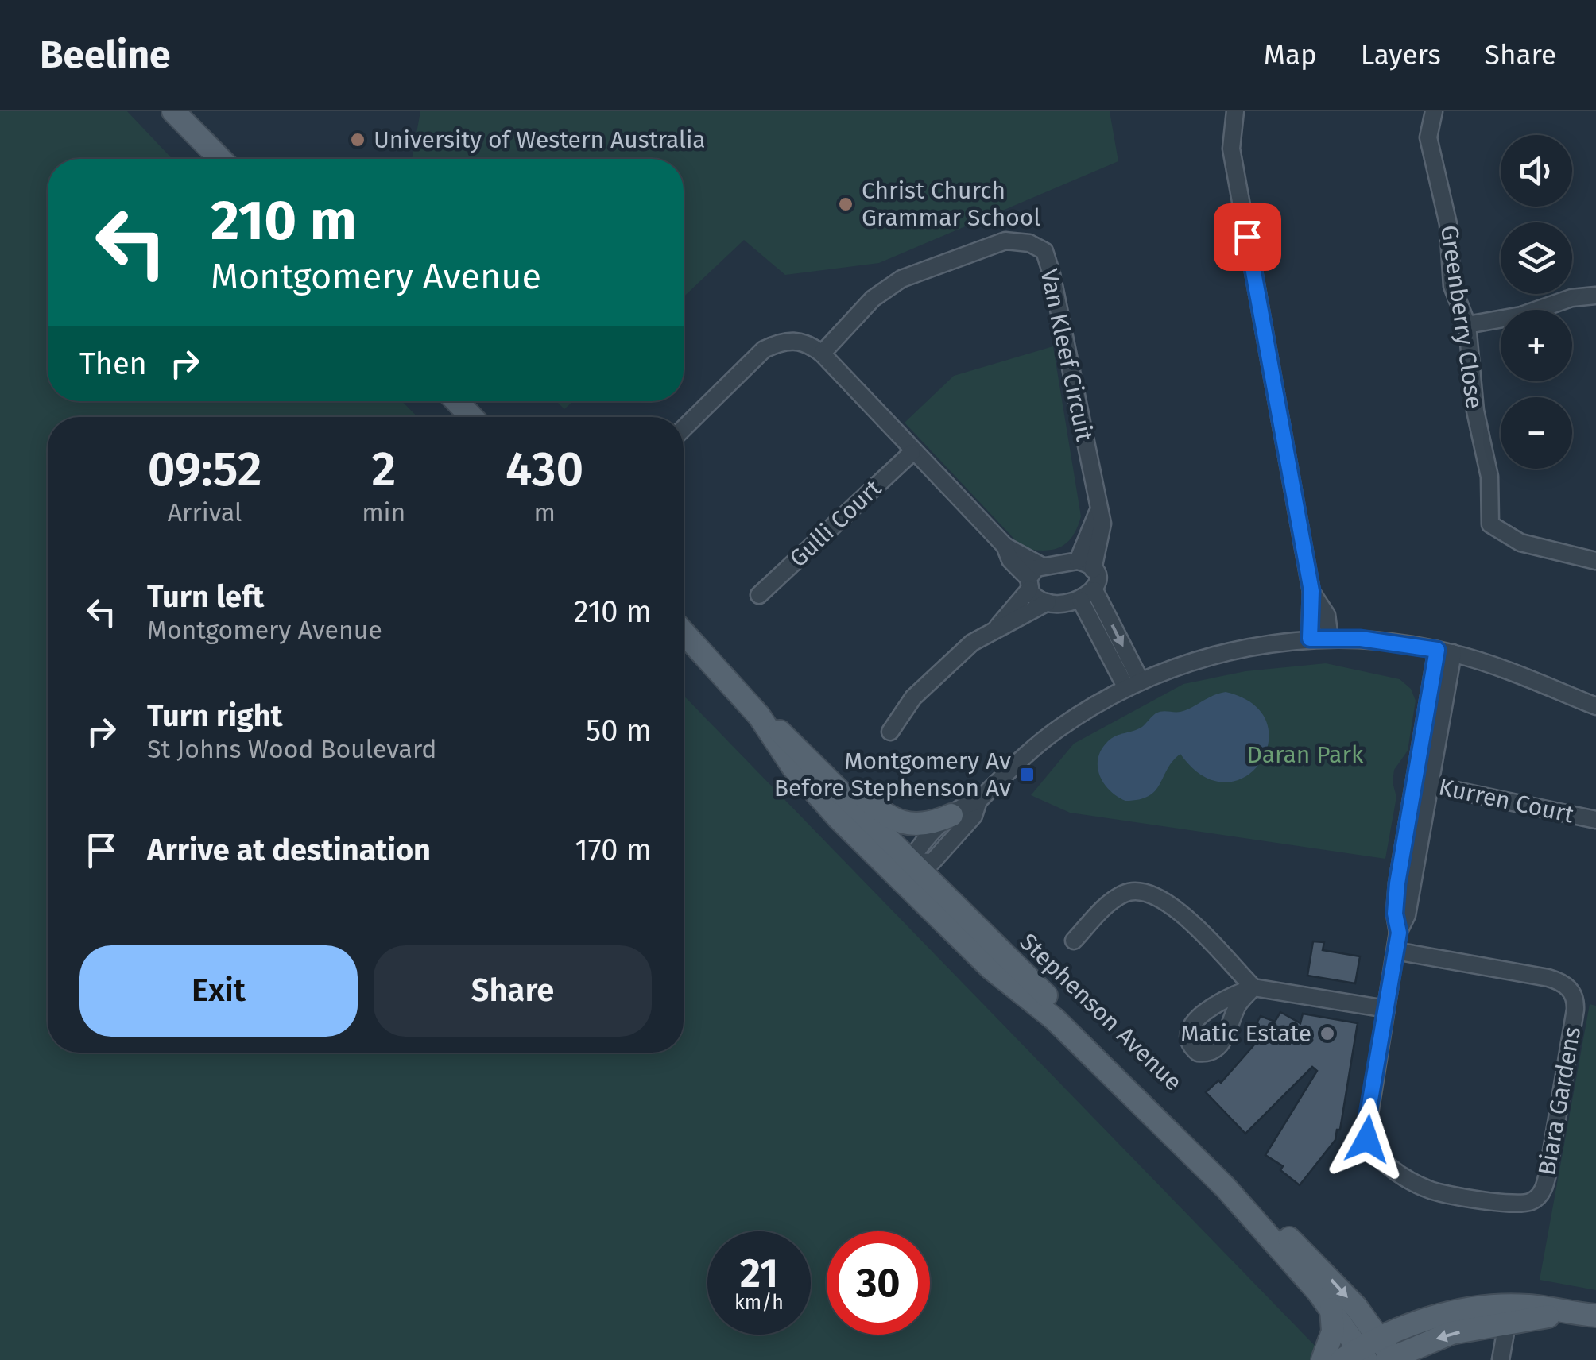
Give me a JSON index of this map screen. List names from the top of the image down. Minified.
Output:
{"streets":{"main road":["Stephenson Avenue"],"street":["Greenberry Close","Van Kleef Circuit","Gulli Court","Kurren Court","Biara Gardens"]},"crossings":[["Kurren Court","Biara Gardens"]],"parks":["Daran Park"],"places":{"other":["University of Western Australia","Christ Church Grammar School","Matic Estate"],"transit":["Montgomery Av Before Stephenson Av"]},"page":{"header":"Beeline","nav":["Map","Layers","Share"],"map_buttons":["+","−"],"turn":["210 m","Montgomery Avenue"],"then":"Then","eta":["09:52","Arrival","2","min","430","m"],"list":[{"name":"Turn left","note":"Montgomery Avenue","value":"210 m"},{"name":"Turn right","note":"St Johns Wood Boulevard","value":"50 m"},{"name":"Arrive at destination","value":"170 m"}],"buttons":["Exit","Share"],"speed":"21 km/h","limit":"30"}}
